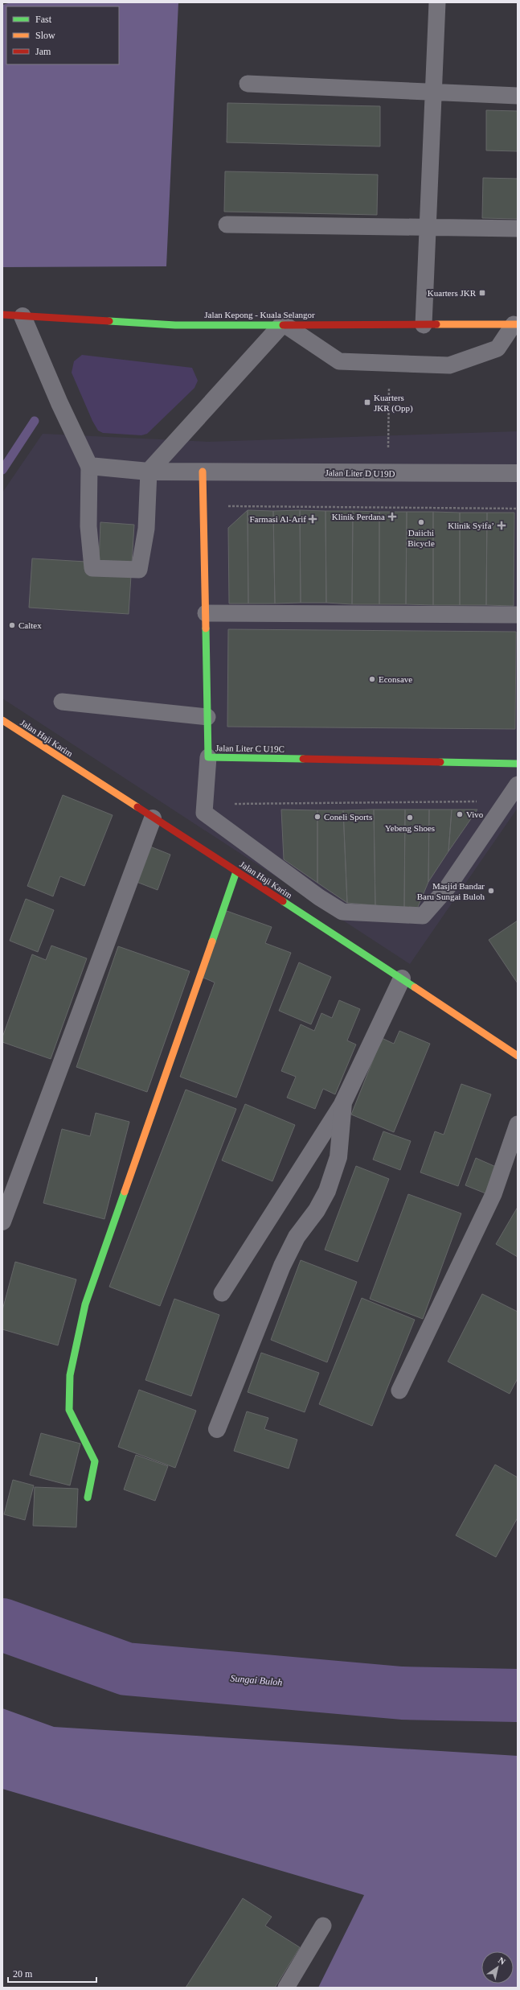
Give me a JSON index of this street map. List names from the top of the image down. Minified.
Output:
{"streets":{"main road":["Jalan Kepong - Kuala Selangor","Jalan Haji Karim","Jalan Liter C U19C"],"street":["Jalan Liter D U19D"]},"crossings":[["Jalan Liter D U19D","Jalan Liter C U19C"]],"water":["Sungai Buloh"],"places":{"transit":["Kuarters JKR","Kuarters JKR (Opp)"],"health":["Klinik Perdana","Farmasi Al-Arif","Klinik Syifa’"],"other":["Daiichi Bicycle","Caltex","Econsave","Vivo","Coneli Sports","Yebeng Shoes","Masjid Bandar Baru Sungai Buloh"]},"legend":["Fast","Slow","Jam"],"scale_bar":"20 m","north":"top right"}
